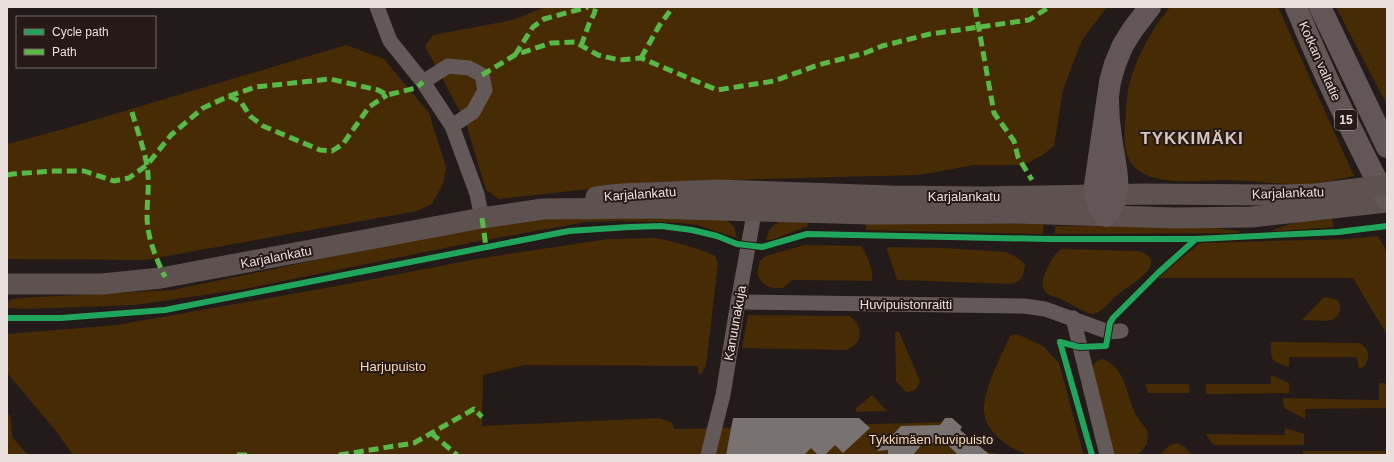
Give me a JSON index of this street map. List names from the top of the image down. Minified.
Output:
{"streets":{"highway":["Kotkan valtatie","15"],"main road":["Karjalankatu"],"street":["Huvipuistonraitti","Kanuunakuja"]},"crossings":[["Kotkan valtatie","Karjalankatu"],["Karjalankatu","Kanuunakuja"],["Huvipuistonraitti","Kanuunakuja"]],"districts":["TYKKIMÄKI"],"parks":["Harjupuisto","Tykkimäen huvipuisto"],"legend":["Cycle path","Path"]}
